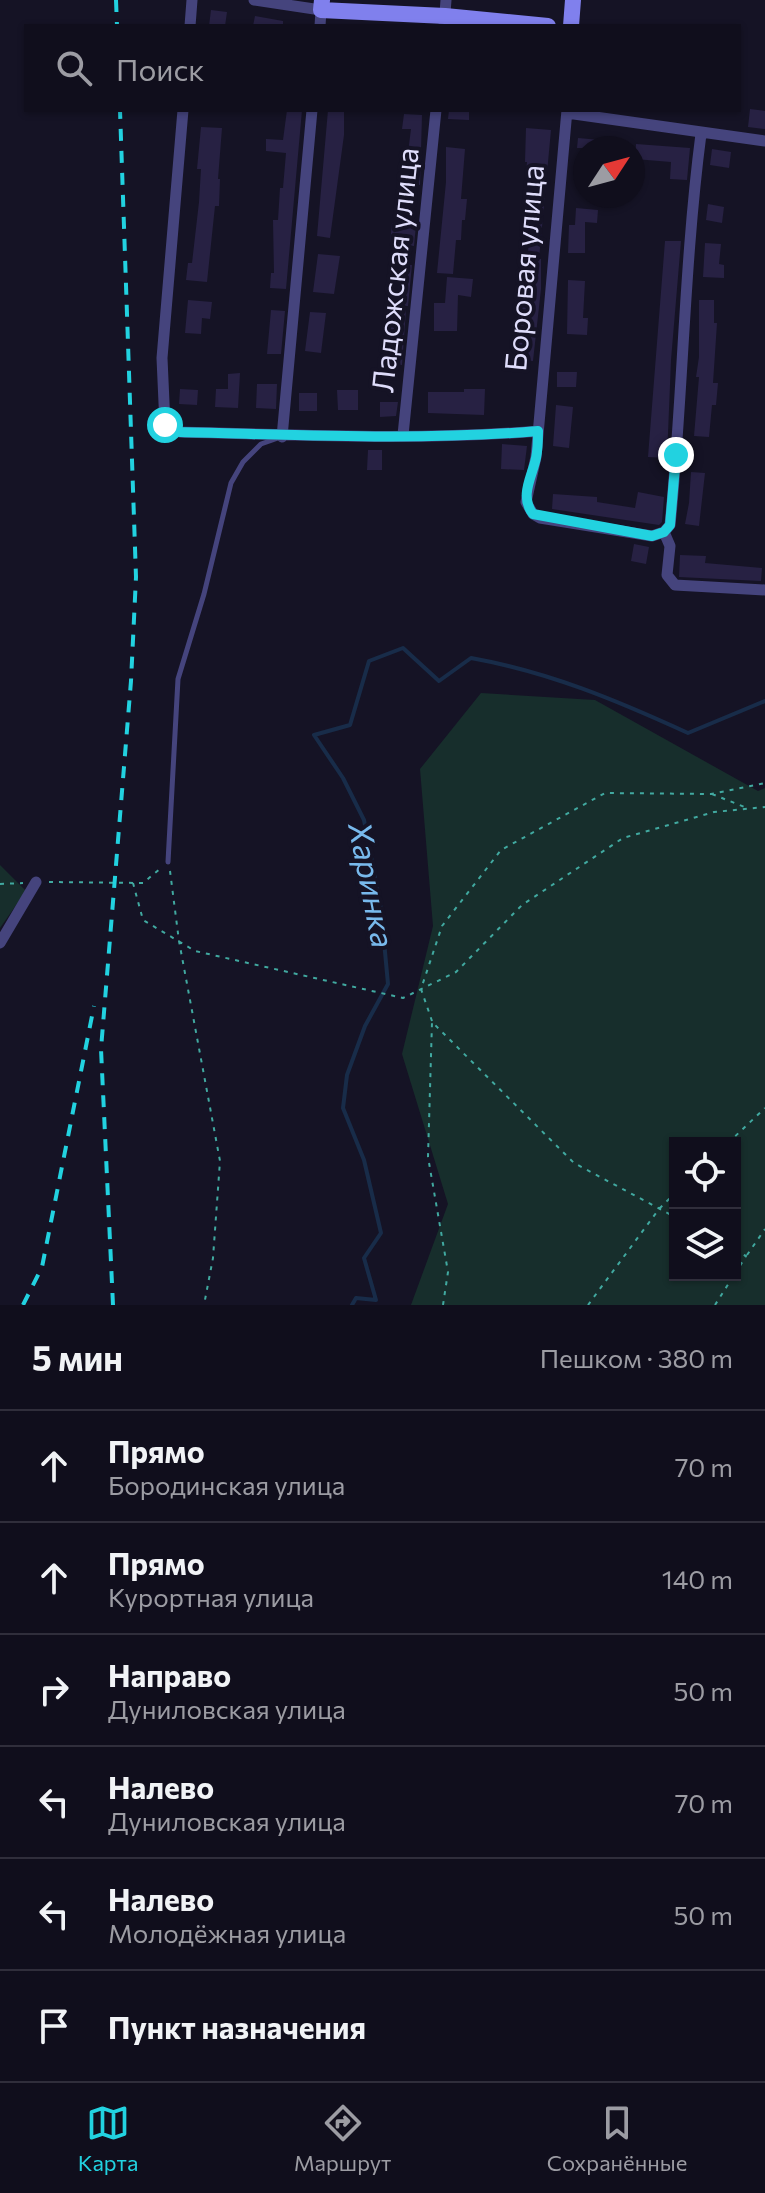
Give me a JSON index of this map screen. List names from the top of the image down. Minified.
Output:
{"streets":{"street":["Боровая улица","Ладожская улица"]},"water":["Харинка"],"north":"top right","page":{"search":"Поиск","heading":["5 мин","Пешком · 380 m"],"list":[["Прямо","Бородинская улица","70 m"],["Прямо","Курортная улица","140 m"],["Направо","Дуниловская улица","50 m"],["Налево","Дуниловская улица","70 m"],["Налево","Молодёжная улица","50 m"],"Пункт назначения"],"nav":["Карта","Маршрут","Сохранённые"]}}
